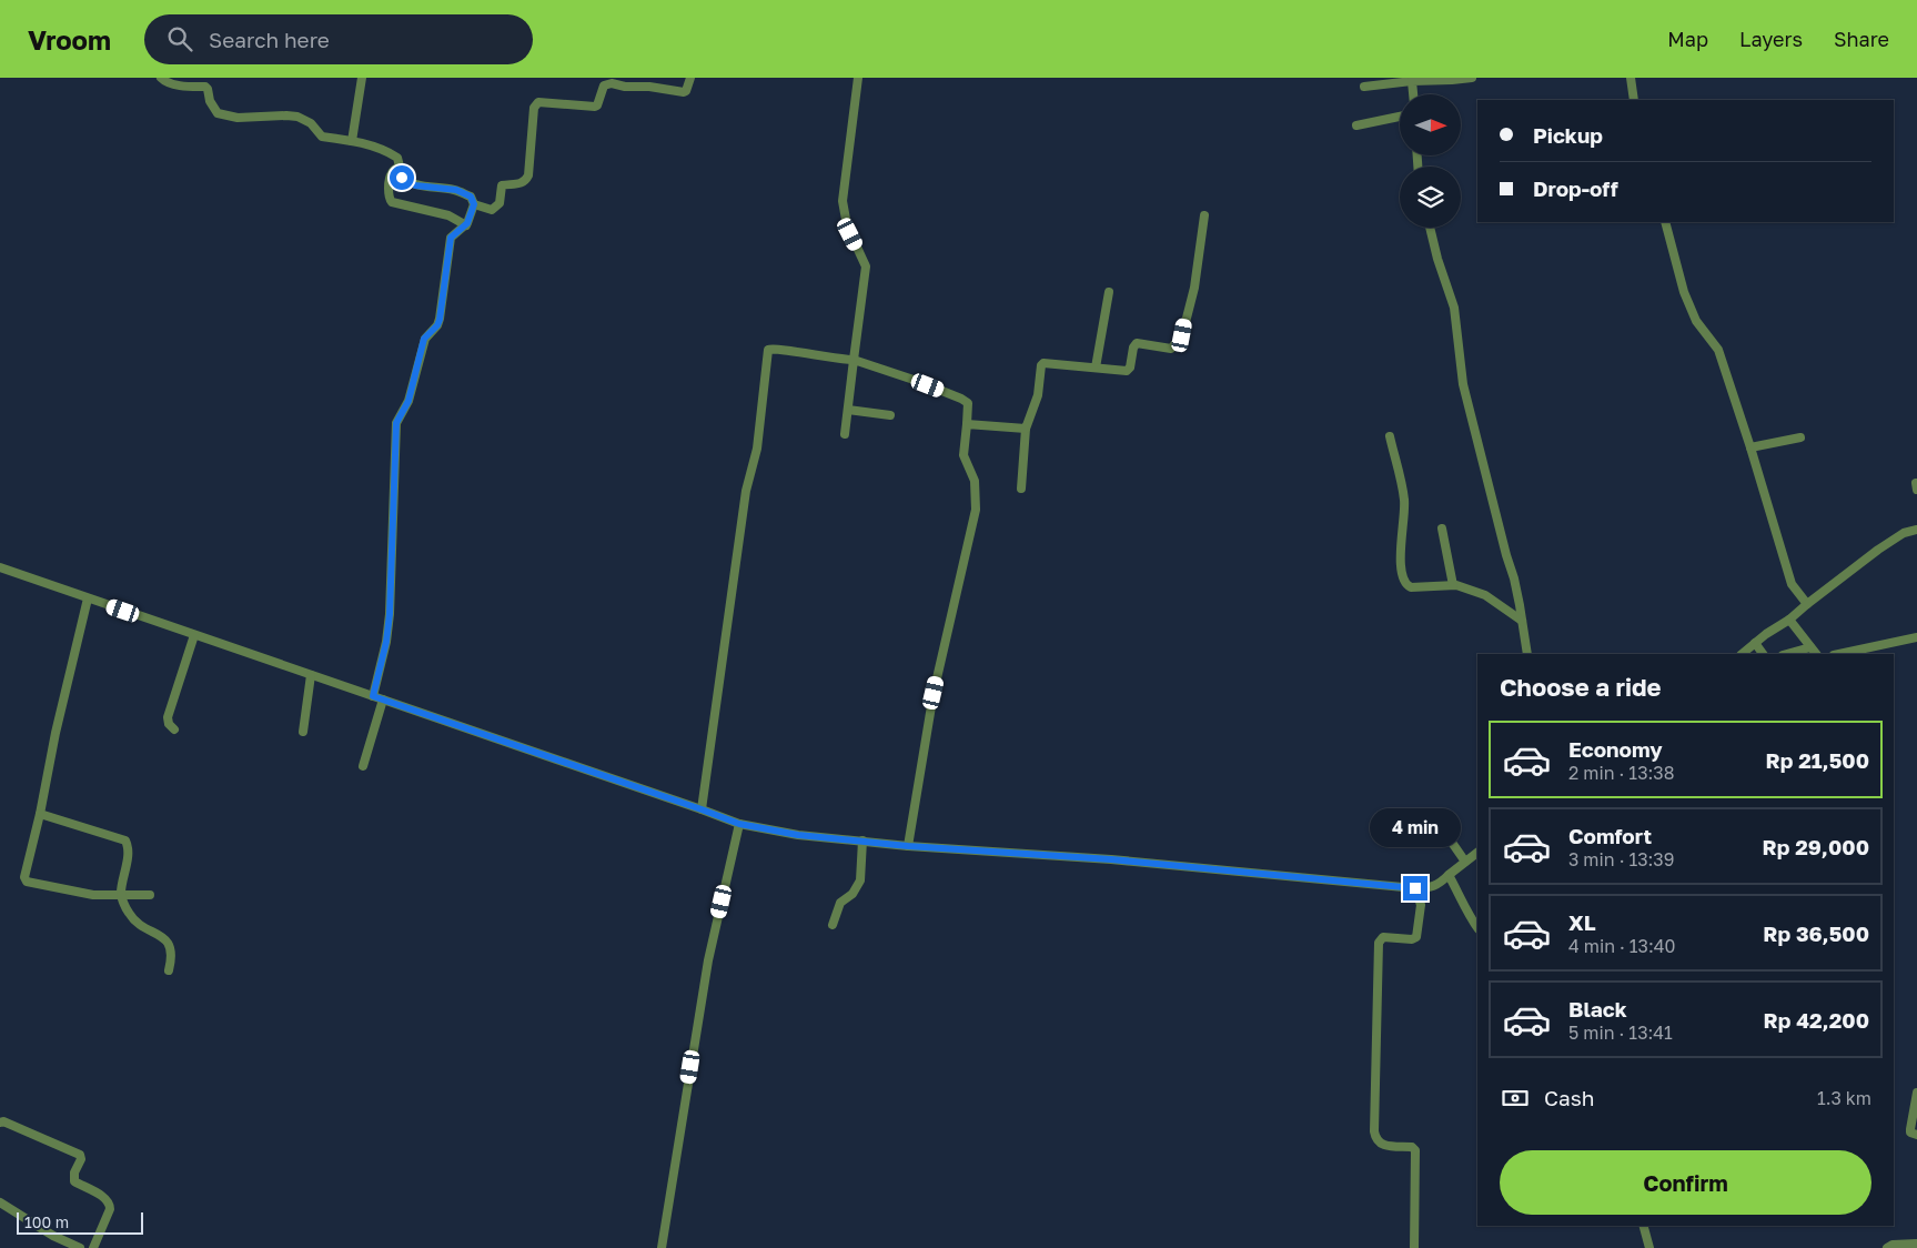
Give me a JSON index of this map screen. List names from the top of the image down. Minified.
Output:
{"scale_bar":"100 m","north":"right","page":{"header":"Vroom","search":"Search here","nav":["Map","Layers","Share"],"banner":["Pickup","Drop-off"],"heading":"Choose a ride","list":[{"name":"Economy","note":"2 min · 13:38","value":"Rp 21,500"},{"name":"Comfort","note":"3 min · 13:39","value":"Rp 29,000"},{"name":"XL","note":"4 min · 13:40","value":"Rp 36,500"},{"name":"Black","note":"5 min · 13:41","value":"Rp 42,200"}],"bubble":"4 min","pay":["Cash","1.3 km"],"buttons":"Confirm","scale":"100 m"}}
